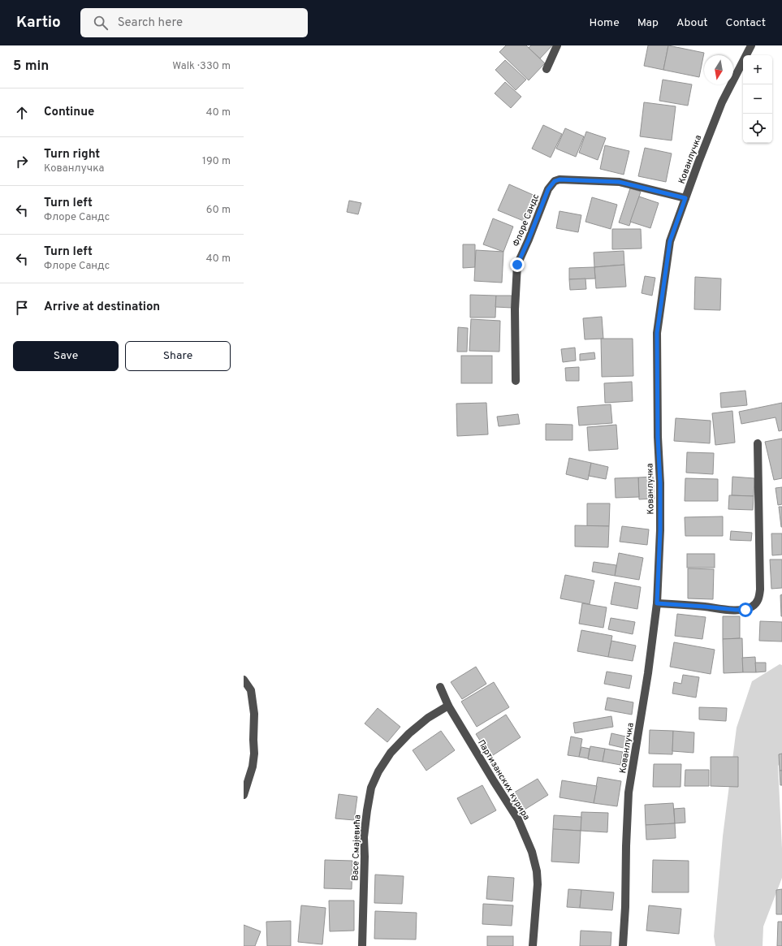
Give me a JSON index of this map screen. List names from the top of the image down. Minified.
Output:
{"streets":{"street":["Кованлучка","Флоре Сандс","Партизанских курира","Васе Смајевића"]},"crossings":[["Кованлучка","Флоре Сандс"],["Партизанских курира","Васе Смајевића"]],"north":"bottom","page":{"header":"Kartio","search":"Search here","nav":["Home","Map","About","Contact"],"heading":["5 min","Walk · 330 m"],"map_buttons":["+","−"],"list":[["Continue","40 m"],["Turn right","Кованлучка","190 m"],["Turn left","Флоре Сандс","60 m"],["Turn left","Флоре Сандс","40 m"],"Arrive at destination"],"buttons":["Save","Share"]}}
